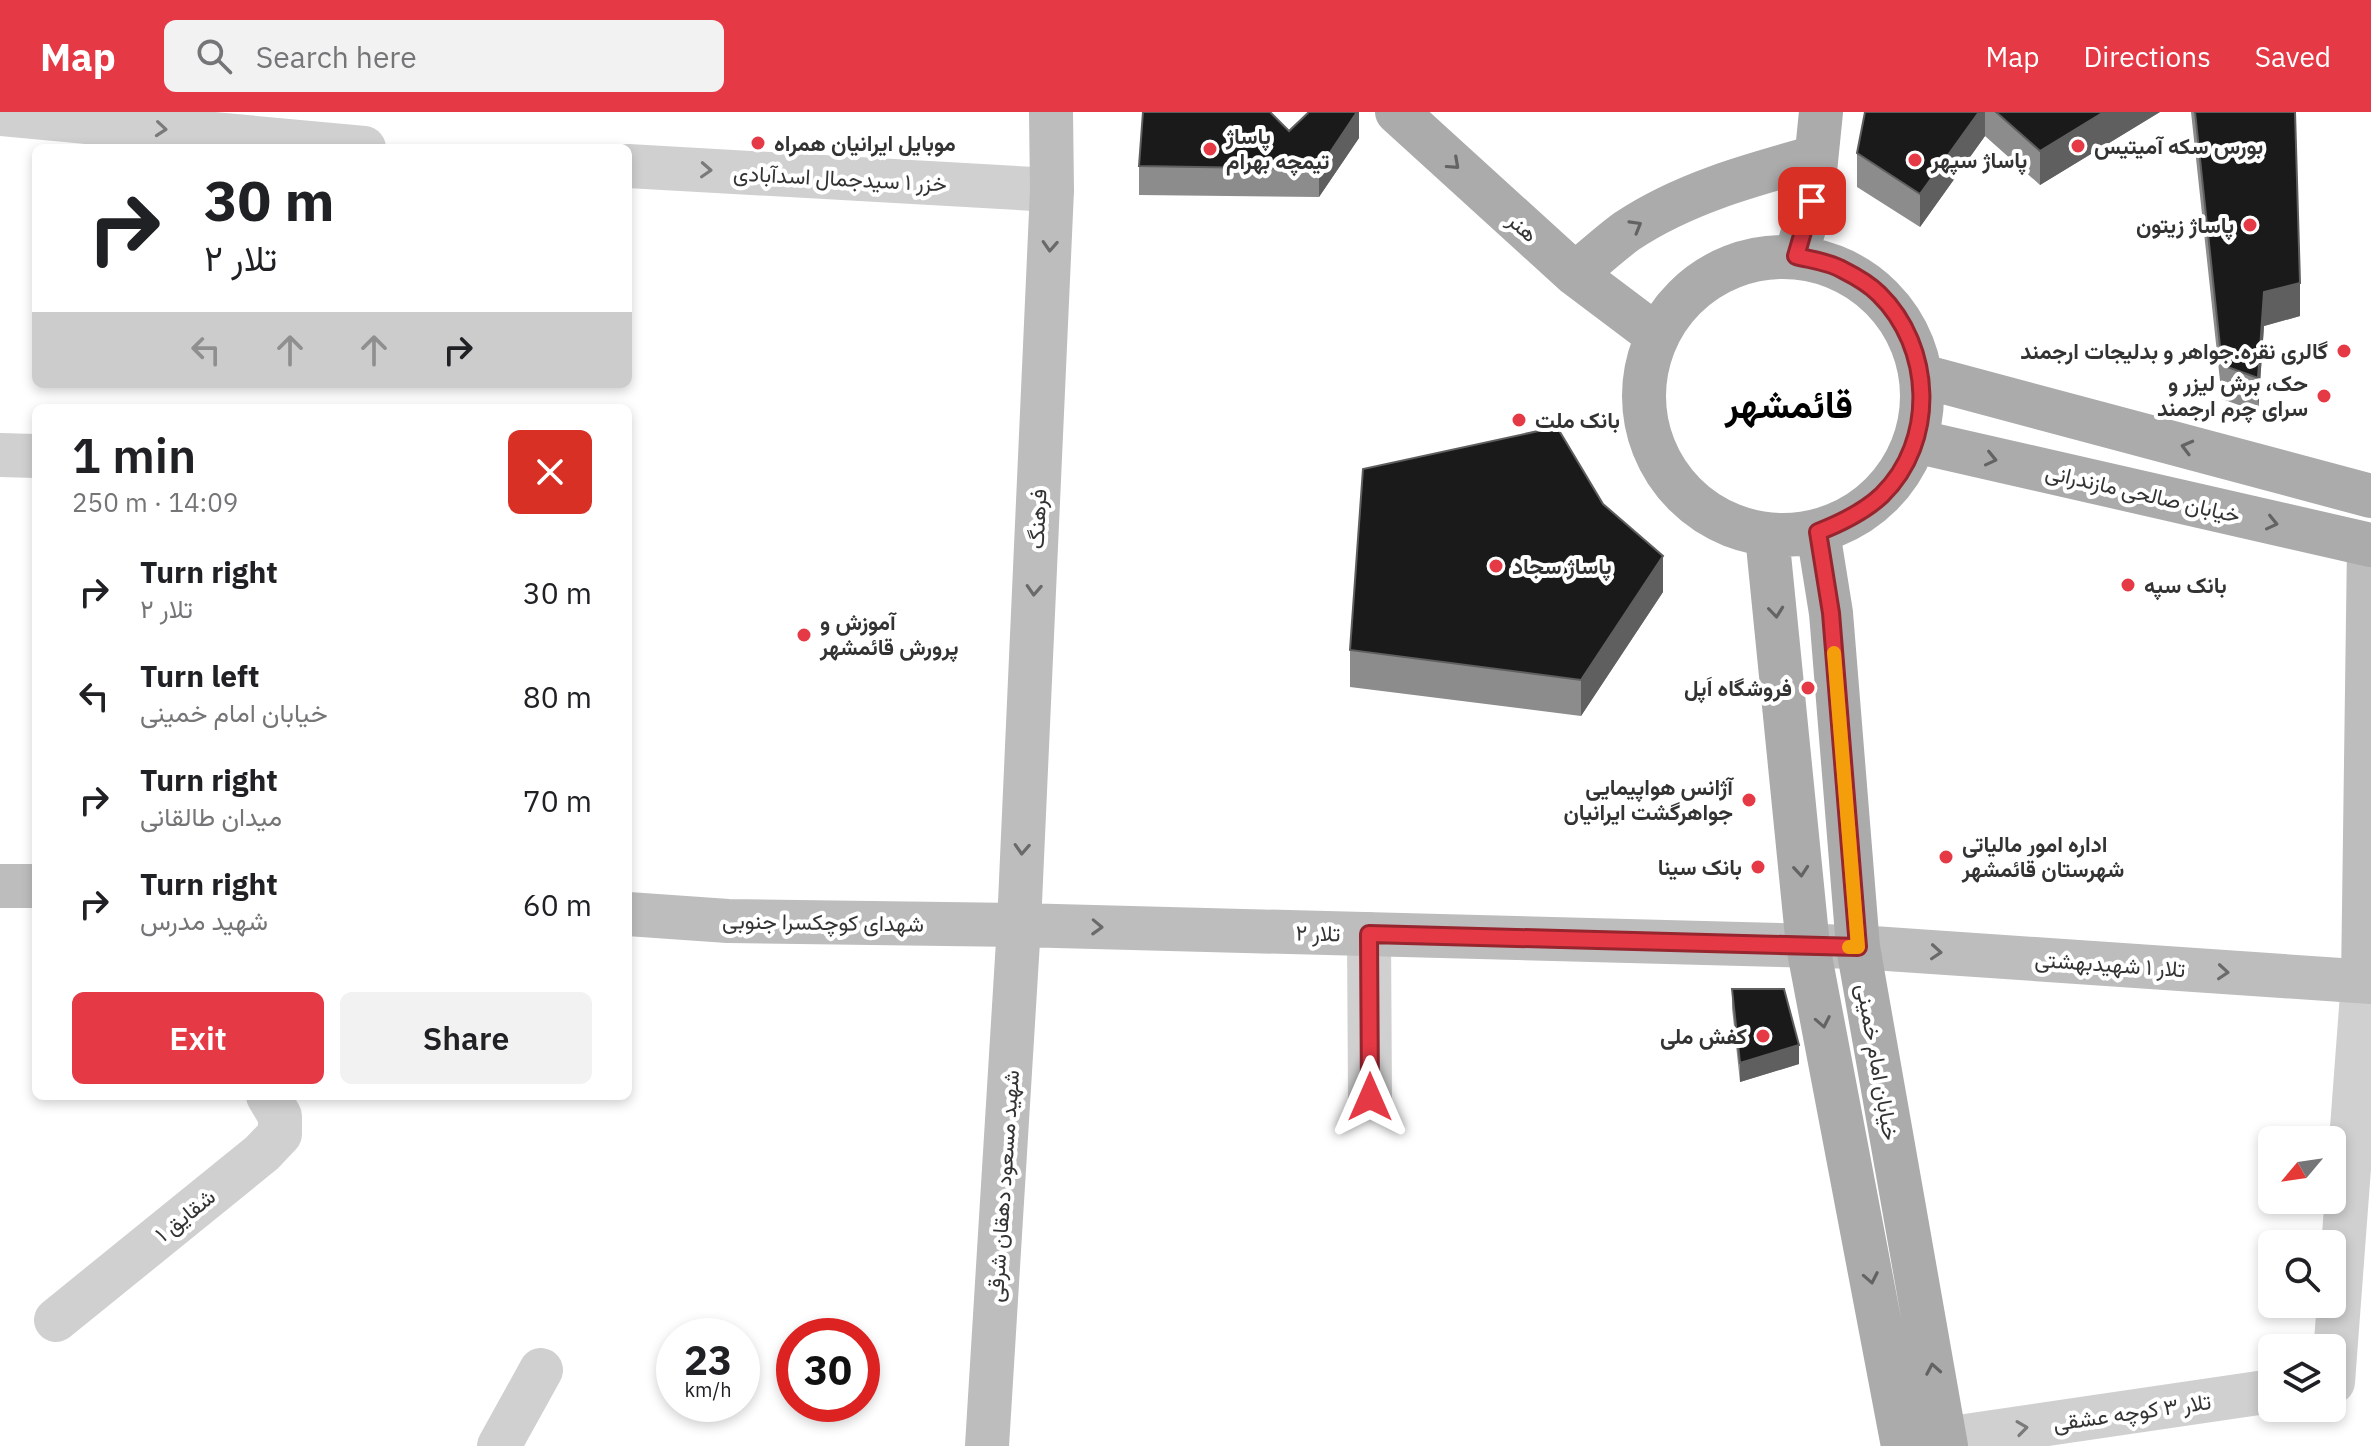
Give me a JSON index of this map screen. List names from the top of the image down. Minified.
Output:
{"streets":{"main road":["هنر","خیابان صالحی مازندرانی","فرهنگ","شهدای کوچکسرا جنوبی","تلار ۲","تلار ۱ شهیدبهشتی","خیابان امام خمینی","شهید مسعود دهقان شرقی"],"street":["خزر ۱ سیدجمال اسدآبادی","شقایق ۱","تلار ۳ کوچه عشقی"]},"crossings":[["خزر ۱ سیدجمال اسدآبادی","فرهنگ"],["هنر","خیابان صالحی مازندرانی"],["هنر","خیابان امام خمینی"],["خیابان صالحی مازندرانی","خیابان امام خمینی"],["فرهنگ","شهدای کوچکسرا جنوبی"],["فرهنگ","تلار ۲"],["فرهنگ","شهید مسعود دهقان شرقی"],["شهدای کوچکسرا جنوبی","تلار ۲"],["شهدای کوچکسرا جنوبی","شهید مسعود دهقان شرقی"],["تلار ۲","تلار ۱ شهیدبهشتی"],["تلار ۲","خیابان امام خمینی"],["تلار ۲","شهید مسعود دهقان شرقی"],["تلار ۱ شهیدبهشتی","خیابان امام خمینی"],["خیابان امام خمینی","تلار ۳ کوچه عشقی"]],"one_way":["خزر ۱ سیدجمال اسدآبادی","هنر","فرهنگ","تلار ۲","تلار ۱ شهیدبهشتی","تلار ۳ کوچه عشقی"],"districts":["قائمشهر"],"places":["موبایل ایرانیان همراه","بورس سکه آمیتیس","پاساژ تیمچه بهرام","پاساژ سپهر","پاساژ زیتون","گالری نقره.جواهر و بدلیجات ارجمند","حک، برش لیزر و سرای چرم ارجمند","بانک ملت","پاساژ سجاد","بانک سپه","آموزش و پرورش قائمشهر","فروشگاه اَپل","آژانس هواپیمایی جواهرگشت ایرانیان","اداره امور مالیاتی شهرستان قائمشهر","بانک سینا","کفش ملی"],"north":"bottom left","page":{"header":"Map","search":"Search here","nav":["Map","Directions","Saved"],"turn":["30 m","تلار ۲"],"heading":["1 min","250 m · 14:09"],"list":[{"name":"Turn right","note":"تلار ۲","value":"30 m"},{"name":"Turn left","note":"خیابان امام خمینی","value":"80 m"},{"name":"Turn right","note":"میدان طالقانی","value":"70 m"},{"name":"Turn right","note":"شهید مدرس","value":"60 m"}],"buttons":["Exit","Share"],"speed":"23 km/h","limit":"30"}}
